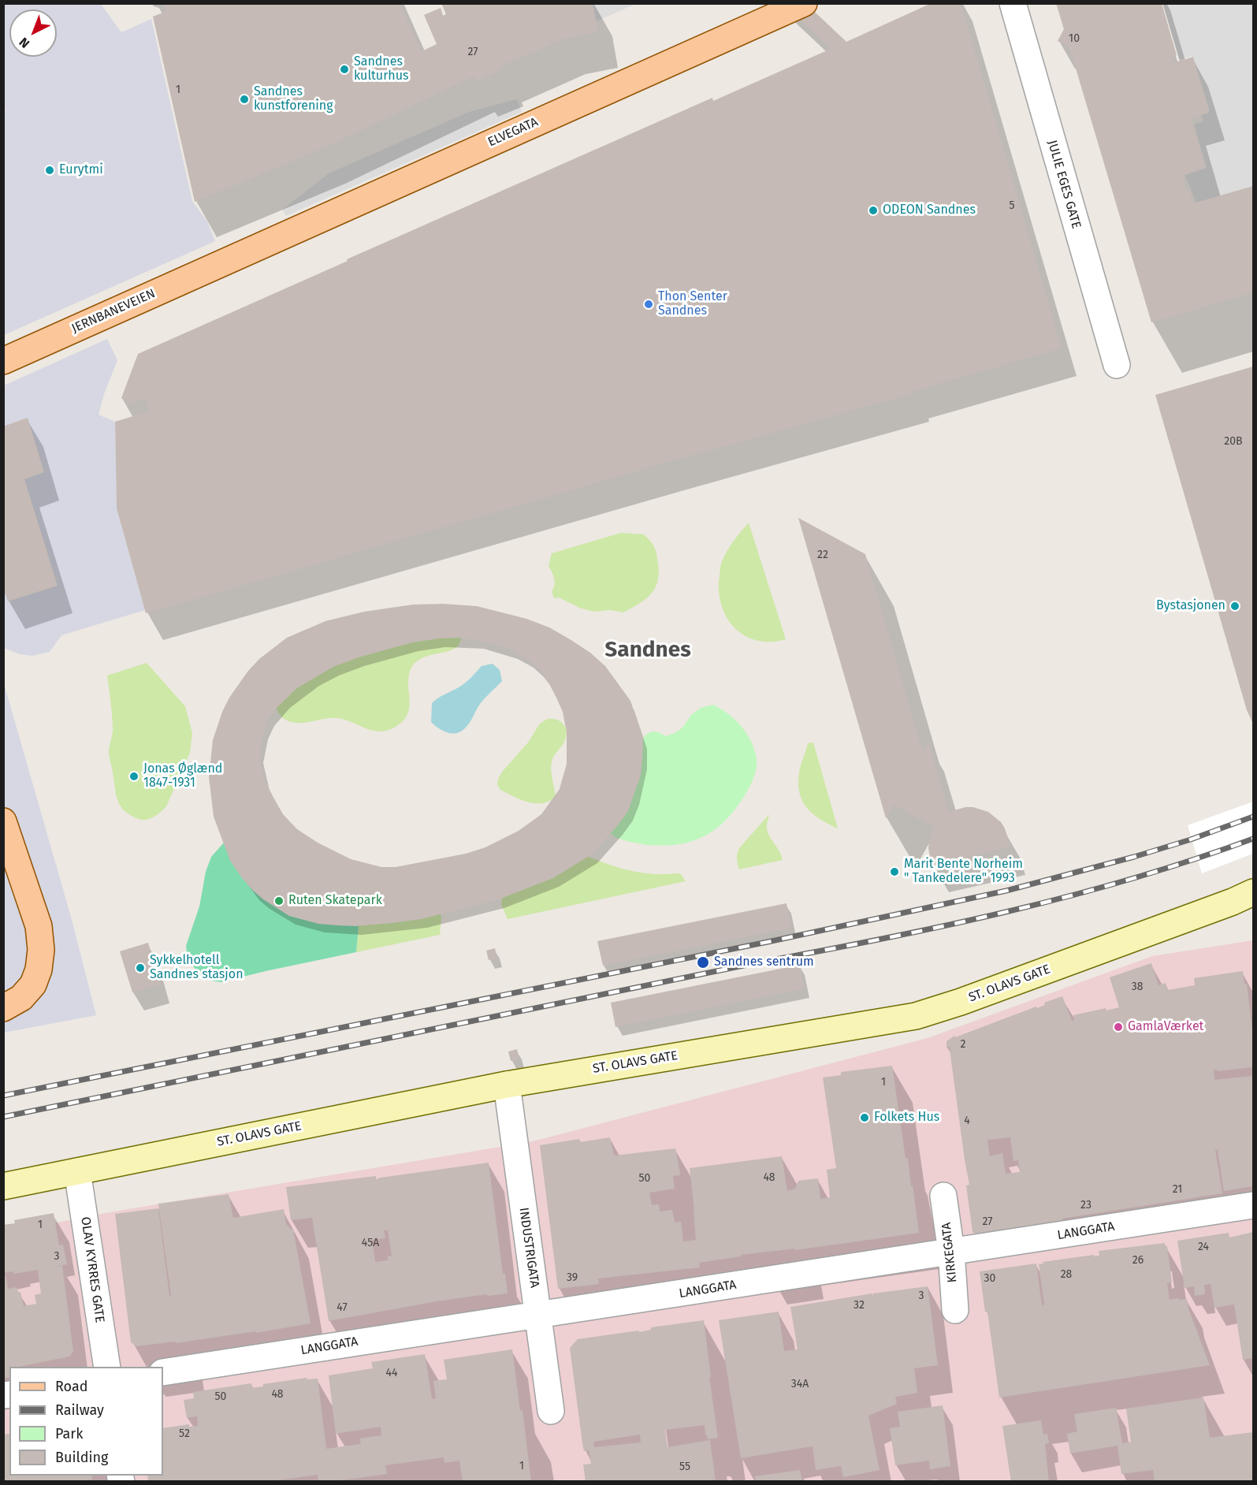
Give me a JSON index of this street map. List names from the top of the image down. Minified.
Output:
{"streets":{"main road":["ELVEGATA","JERNBANEVEIEN"],"street":["JULIE EGES GATE","ST. OLAVS GATE","LANGGATA","INDUSTRIGATA","KIRKEGATA","OLAV KYRRES GATE"]},"crossings":[["ELVEGATA","JERNBANEVEIEN"],["ST. OLAVS GATE","INDUSTRIGATA"],["ST. OLAVS GATE","OLAV KYRRES GATE"],["LANGGATA","INDUSTRIGATA"],["LANGGATA","KIRKEGATA"]],"districts":["Sandnes"],"places":["Sandnes kulturhus","Sandnes kunstforening","Eurytmi","ODEON Sandnes","Thon Senter Sandnes","Bystasjonen","Jonas Øglænd 1847-1931","Marit Bente Norheim \" Tankedelere\" 1993","Ruten Skatepark","Sandnes sentrum","Sykkelhotell Sandnes stasjon","GamlaVærket","Folkets Hus"],"house_numbers":["10","27","1","5","20B","22","38","2","1","4","48","50","21","23","27","1","45A","24","3","26","28","39","30","3","32","47","44","34A","48","50","52","1","55"],"legend":["Road","Railway","Park","Building"],"north":"bottom left"}
